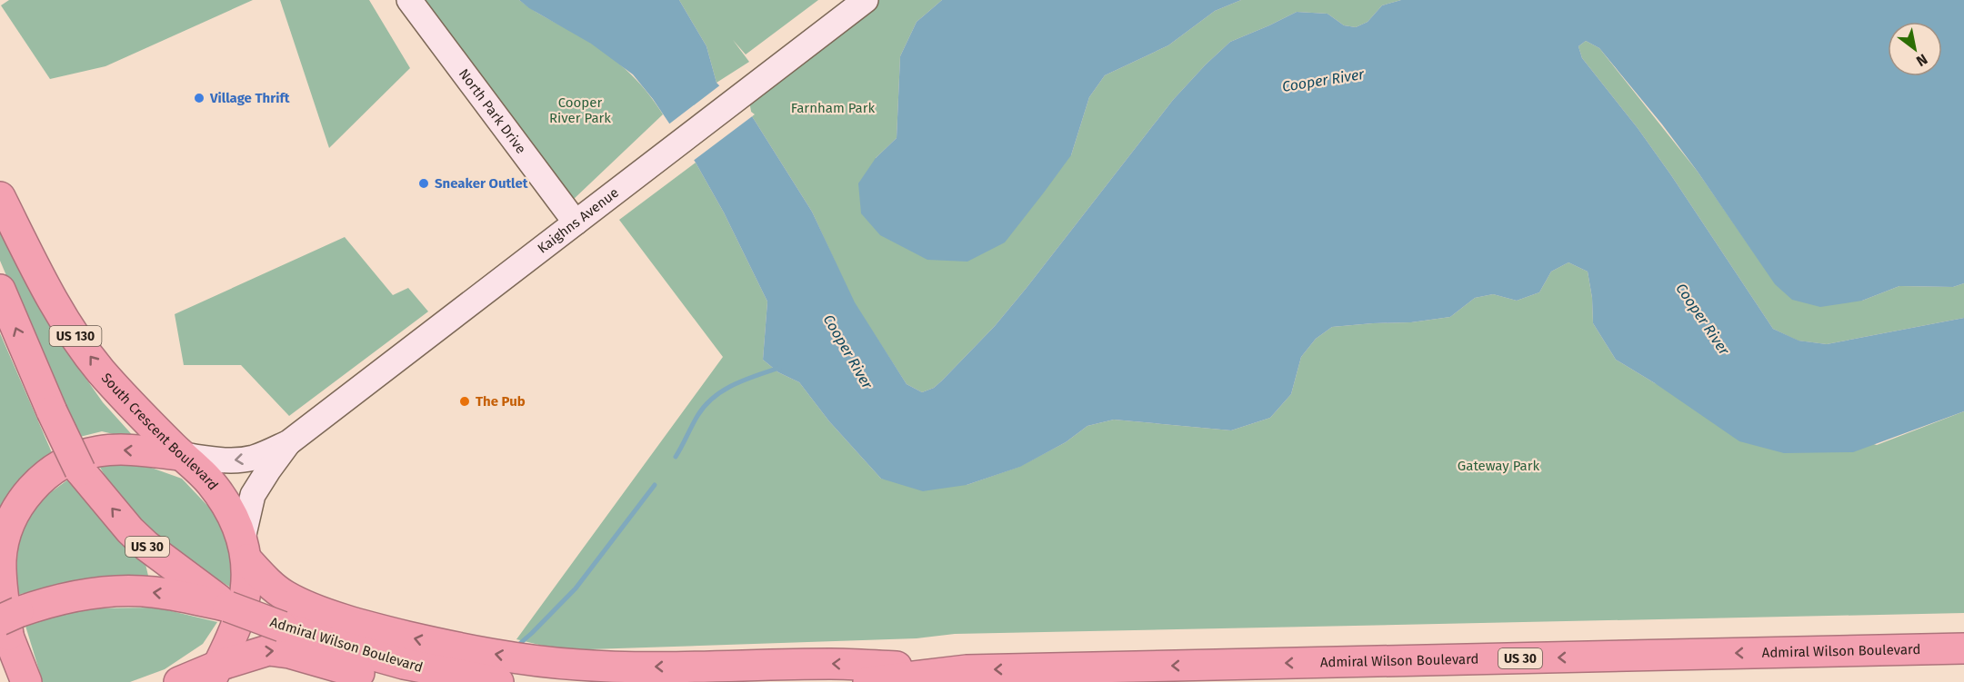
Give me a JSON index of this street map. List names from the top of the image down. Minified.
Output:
{"streets":{"highway":["US 130","South Crescent Boulevard","US 30","Admiral Wilson Boulevard"],"main road":["North Park Drive","Kaighns Avenue"]},"crossings":[["North Park Drive","Kaighns Avenue"],["Kaighns Avenue","South Crescent Boulevard"],["US 30","Admiral Wilson Boulevard"]],"one_way":["Admiral Wilson Boulevard"],"water":["Cooper River"],"parks":["Cooper River Park","Farnham Park","Gateway Park"],"places":["Village Thrift","Sneaker Outlet","The Pub"],"north":"bottom right"}
